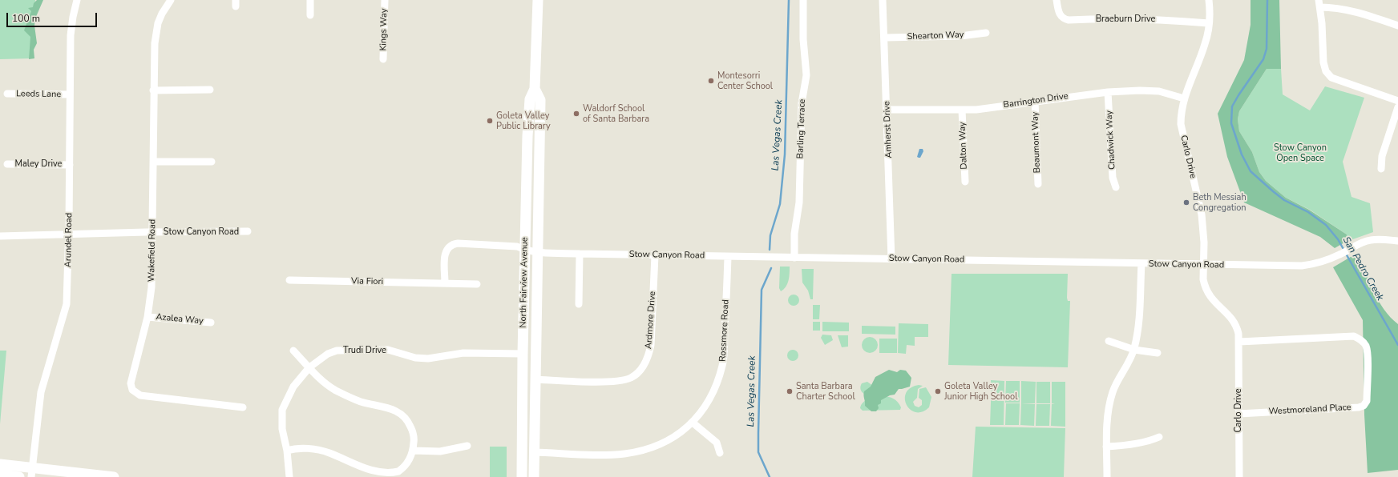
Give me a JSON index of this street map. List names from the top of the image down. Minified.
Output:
{"streets":{"main road":["North Fairview Avenue"],"street":["Braeburn Drive","Kings Way","Shearton Way","Leeds Lane","Barrington Drive","Barling Terrace","Amherst Drive","Chadwick Way","Beaumont Way","Dalton Way","Carlo Drive","Maley Drive","Stow Canyon Road","Arundel Road","Wakefield Road","Via Fiori","Azalea Way","Ardmore Drive","Rossmore Road","Trudi Drive","Westmoreland Place"]},"crossings":[["Braeburn Drive","Carlo Drive"],["Shearton Way","Amherst Drive"],["Leeds Lane","Arundel Road"],["Barrington Drive","Amherst Drive"],["Barrington Drive","Chadwick Way"],["Barrington Drive","Beaumont Way"],["Barrington Drive","Dalton Way"],["Barrington Drive","Carlo Drive"],["Barling Terrace","Stow Canyon Road"],["Amherst Drive","Stow Canyon Road"],["Carlo Drive","Stow Canyon Road"],["Carlo Drive","Westmoreland Place"],["Maley Drive","Arundel Road"],["Stow Canyon Road","Arundel Road"],["Stow Canyon Road","Wakefield Road"],["Stow Canyon Road","Via Fiori"],["Stow Canyon Road","North Fairview Avenue"],["Stow Canyon Road","Ardmore Drive"],["Stow Canyon Road","Rossmore Road"],["Wakefield Road","Azalea Way"],["North Fairview Avenue","Ardmore Drive"],["North Fairview Avenue","Rossmore Road"],["North Fairview Avenue","Trudi Drive"]],"water":["Las Vegas Creek","San Pedro Creek"],"parks":["Stow Canyon Open Space"],"places":["Montesorri Center School","Waldorf School of Santa Barbara","Goleta Valley Public Library","Beth Messiah Congregation","Santa Barbara Charter School","Goleta Valley Junior High School"],"scale_bar":"100 m"}
